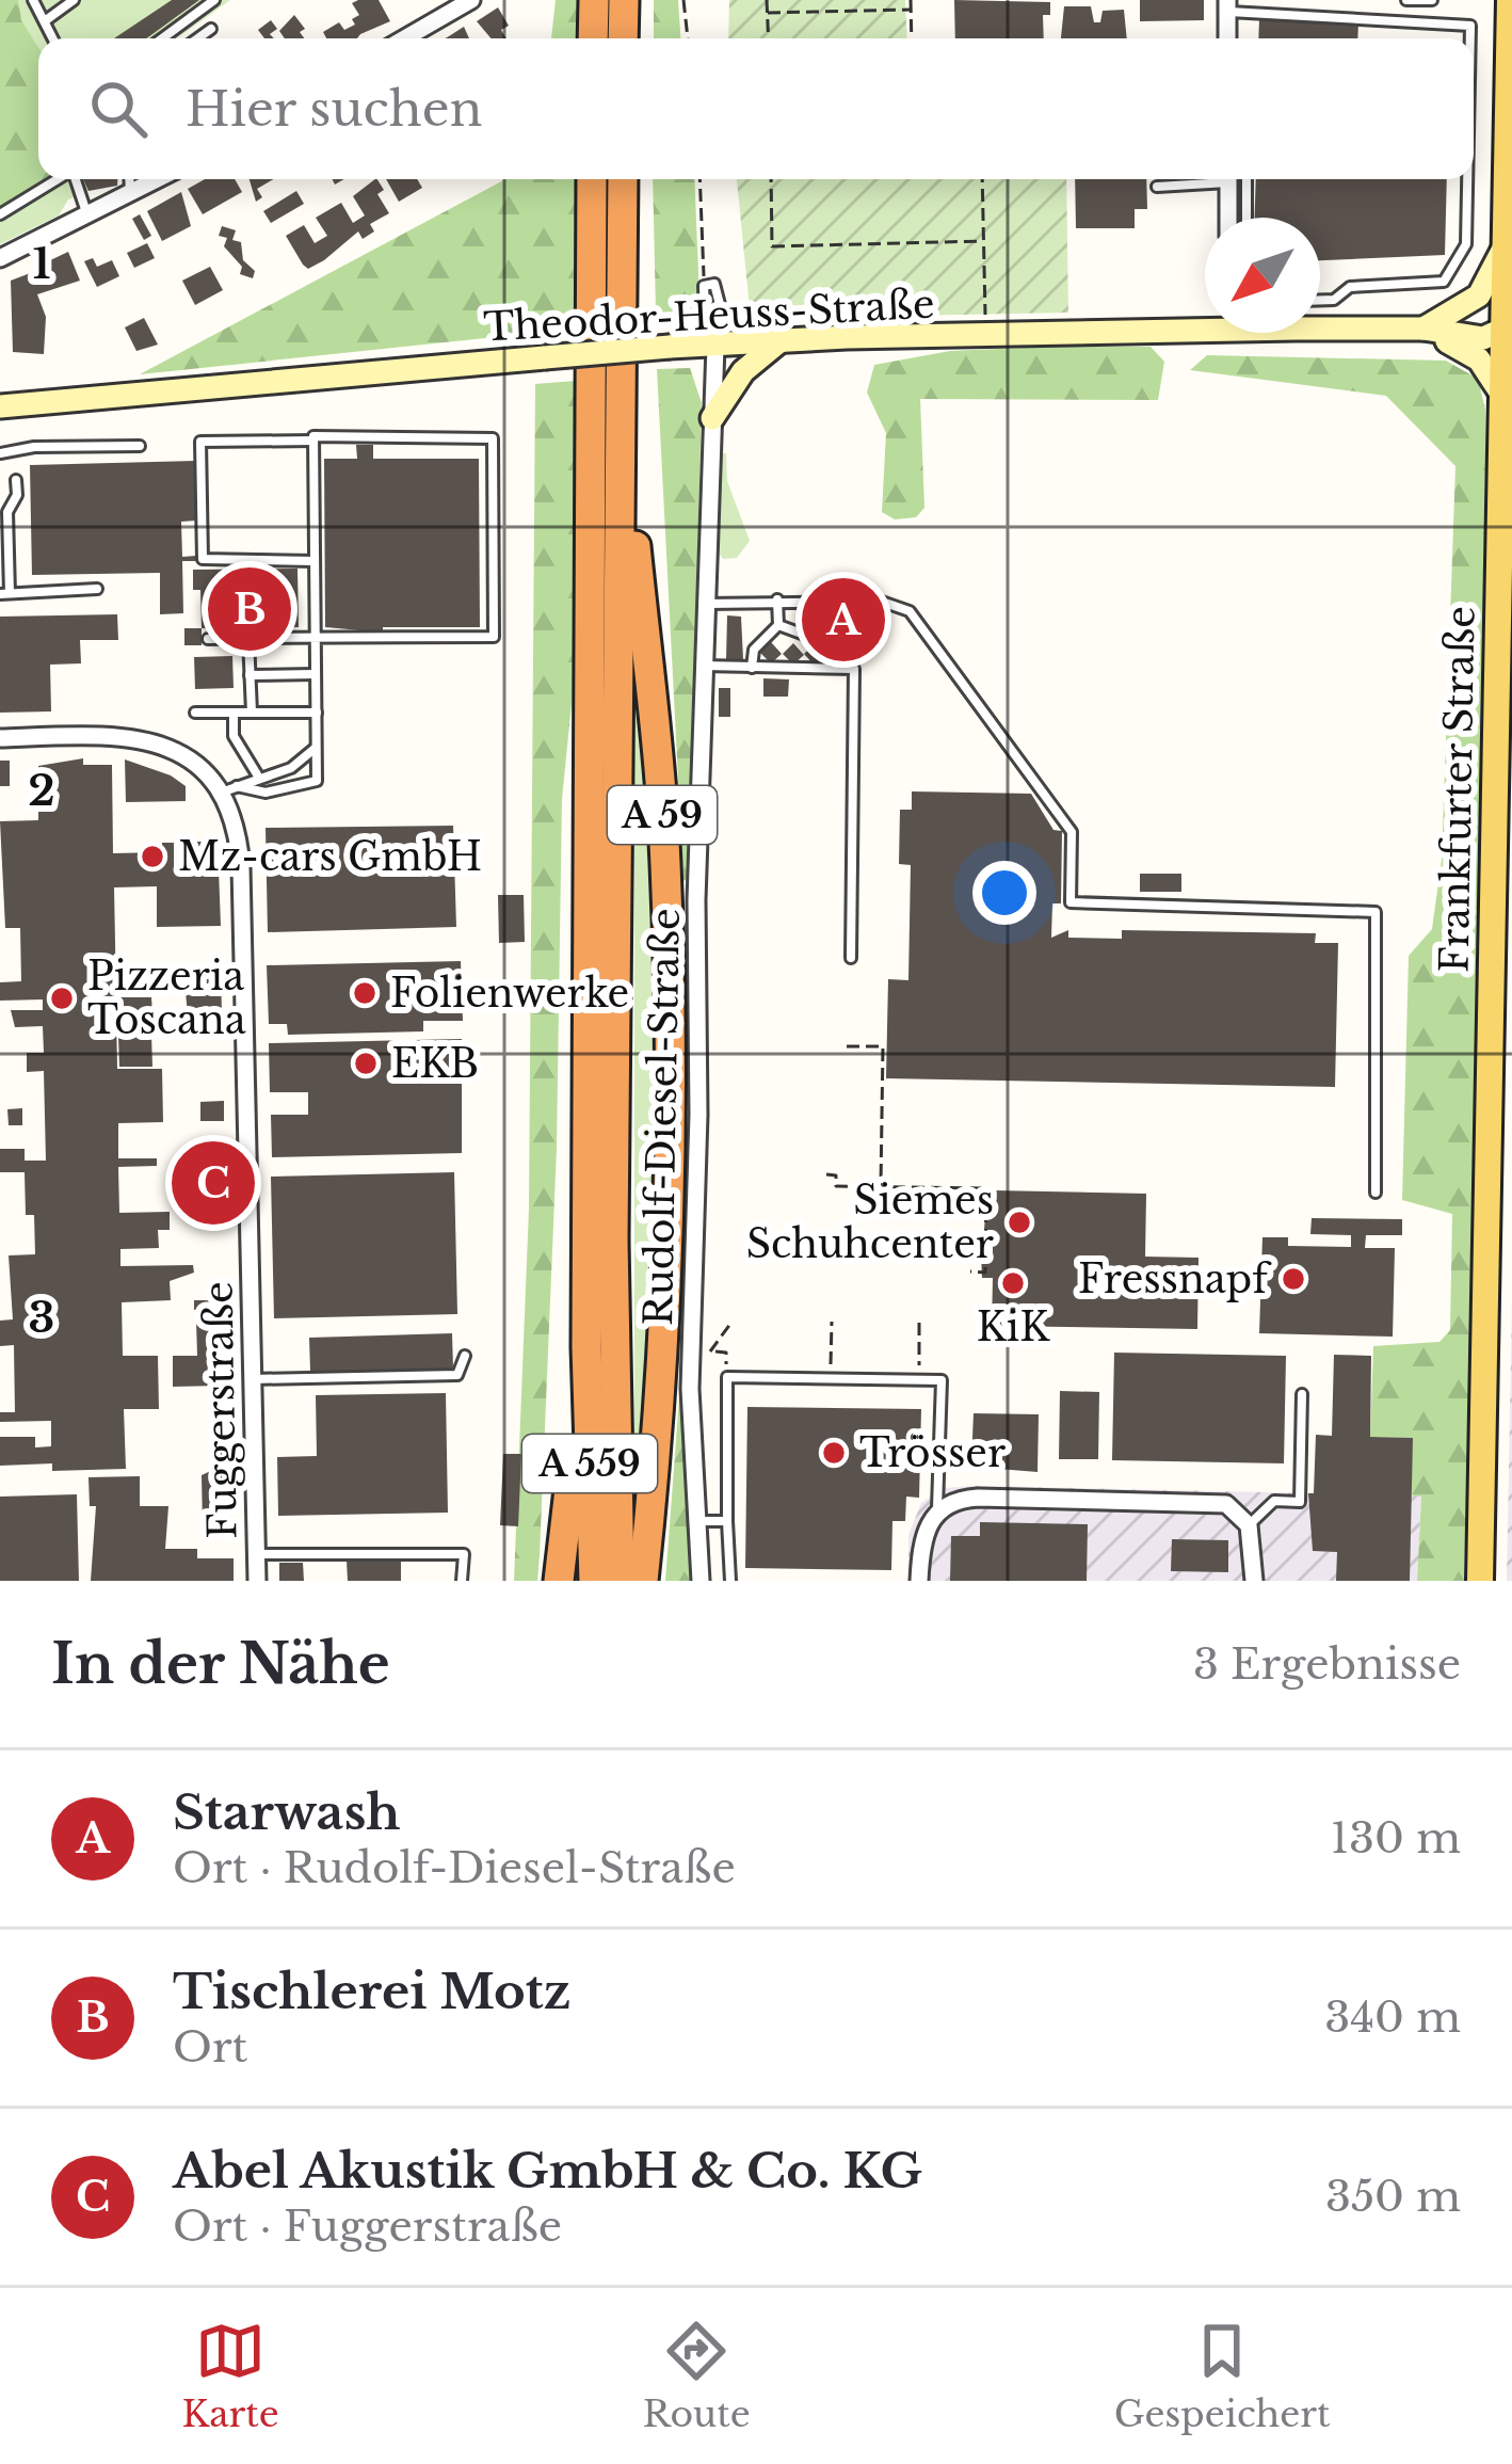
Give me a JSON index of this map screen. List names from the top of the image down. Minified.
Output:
{"streets":{"highway":["A 59","A 559"],"main road":["Theodor-Heuss-Straße","Frankfurter Straße"],"street":["Rudolf-Diesel-Straße","Fuggerstraße"]},"crossings":[["Theodor-Heuss-Straße","Frankfurter Straße"],["Theodor-Heuss-Straße","Rudolf-Diesel-Straße"],["A 59","A 559"]],"places":["Mz-cars GmbH","Folienwerke","Pizzeria Toscana","EKB","Siemes Schuhcenter","Fressnapf","KiK","Trösser"],"north":"bottom left","page":{"search":"Hier suchen","pins":["B","A","C"],"heading":["In der Nähe","3 Ergebnisse"],"list":[{"mark":"A","name":"Starwash","note":"Ort · Rudolf-Diesel-Straße","value":"130 m"},{"mark":"B","name":"Tischlerei Motz","note":"Ort","value":"340 m"},{"mark":"C","name":"Abel Akustik GmbH & Co. KG","note":"Ort · Fuggerstraße","value":"350 m"}],"nav":["Karte","Route","Gespeichert"]},"grid":{"rows":["1","2","3"]}}
